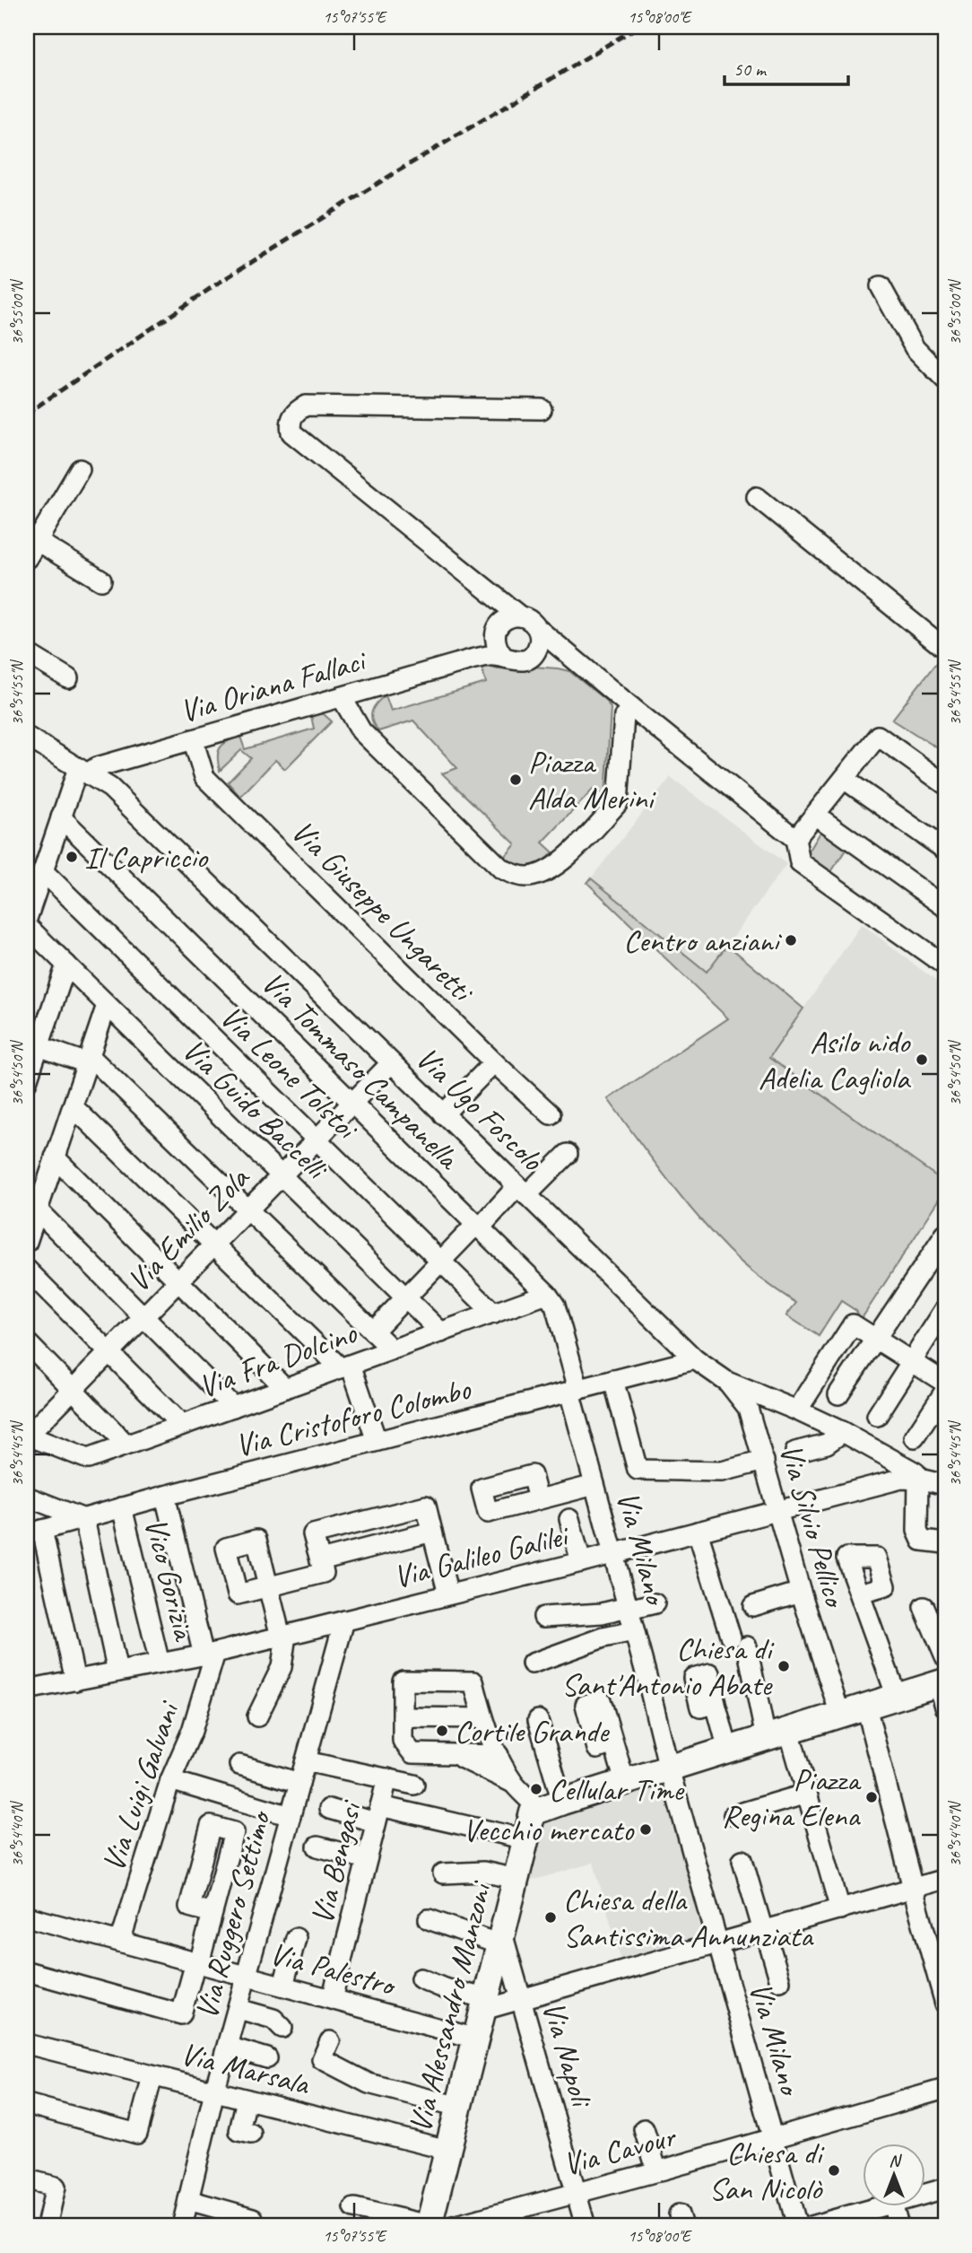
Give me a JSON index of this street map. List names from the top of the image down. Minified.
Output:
{"streets":{"main road":["Via Alessandro Manzoni"],"street":["Via Oriana Fallaci","Via Giuseppe Ungaretti","Via Tommaso Campanella","Via Leone Tolstoi","Via Guido Baccelli","Via Ugo Foscolo","Via Emilio Zola","Via Fra Dolcino","Via Cristoforo Colombo","Via Silvio Pellico","Via Milano","Via Galileo Galilei","Vico Gorizia","Via Luigi Galvani","Via Bengasi","Via Ruggero Settimo","Via Palestro","Via Napoli","Via Marsala","Via Cavour"]},"crossings":[["Via Oriana Fallaci","Via Giuseppe Ungaretti"],["Via Oriana Fallaci","Via Ugo Foscolo"],["Via Tommaso Campanella","Via Emilio Zola"],["Via Tommaso Campanella","Via Fra Dolcino"],["Via Tommaso Campanella","Via Cristoforo Colombo"],["Via Tommaso Campanella","Via Milano"],["Via Leone Tolstoi","Via Emilio Zola"],["Via Leone Tolstoi","Via Fra Dolcino"],["Via Guido Baccelli","Via Emilio Zola"],["Via Guido Baccelli","Via Fra Dolcino"],["Via Ugo Foscolo","Via Emilio Zola"],["Via Ugo Foscolo","Via Cristoforo Colombo"],["Via Ugo Foscolo","Via Silvio Pellico"],["Via Ugo Foscolo","Via Galileo Galilei"],["Via Emilio Zola","Via Fra Dolcino"],["Via Cristoforo Colombo","Via Milano"],["Via Cristoforo Colombo","Vico Gorizia"],["Via Silvio Pellico","Via Galileo Galilei"],["Via Milano","Via Galileo Galilei"],["Via Milano","Via Cavour"],["Via Galileo Galilei","Vico Gorizia"],["Via Galileo Galilei","Via Luigi Galvani"],["Via Galileo Galilei","Via Ruggero Settimo"],["Via Luigi Galvani","Via Palestro"],["Via Bengasi","Via Palestro"],["Via Ruggero Settimo","Via Palestro"],["Via Ruggero Settimo","Via Marsala"],["Via Palestro","Via Alessandro Manzoni"],["Via Alessandro Manzoni","Via Napoli"],["Via Alessandro Manzoni","Via Marsala"],["Via Alessandro Manzoni","Via Cavour"],["Via Napoli","Via Cavour"]],"places":["Piazza Alda Merini","Il Capriccio","Centro anziani","Asilo nido Adelia Cagliola","Chiesa di Sant'Antonio Abate","Cortile Grande","Cellular Time","Piazza Regina Elena","Vecchio mercato","Chiesa della Santissima Annunziata","Chiesa di San Nicolò"],"scale_bar":"50 m","north":"top","coordinates":["15°07'55\"E","15°08'00\"E","36°55'00\"N","36°54'55\"N","36°54'50\"N","36°54'45\"N","36°54'40\"N"]}
